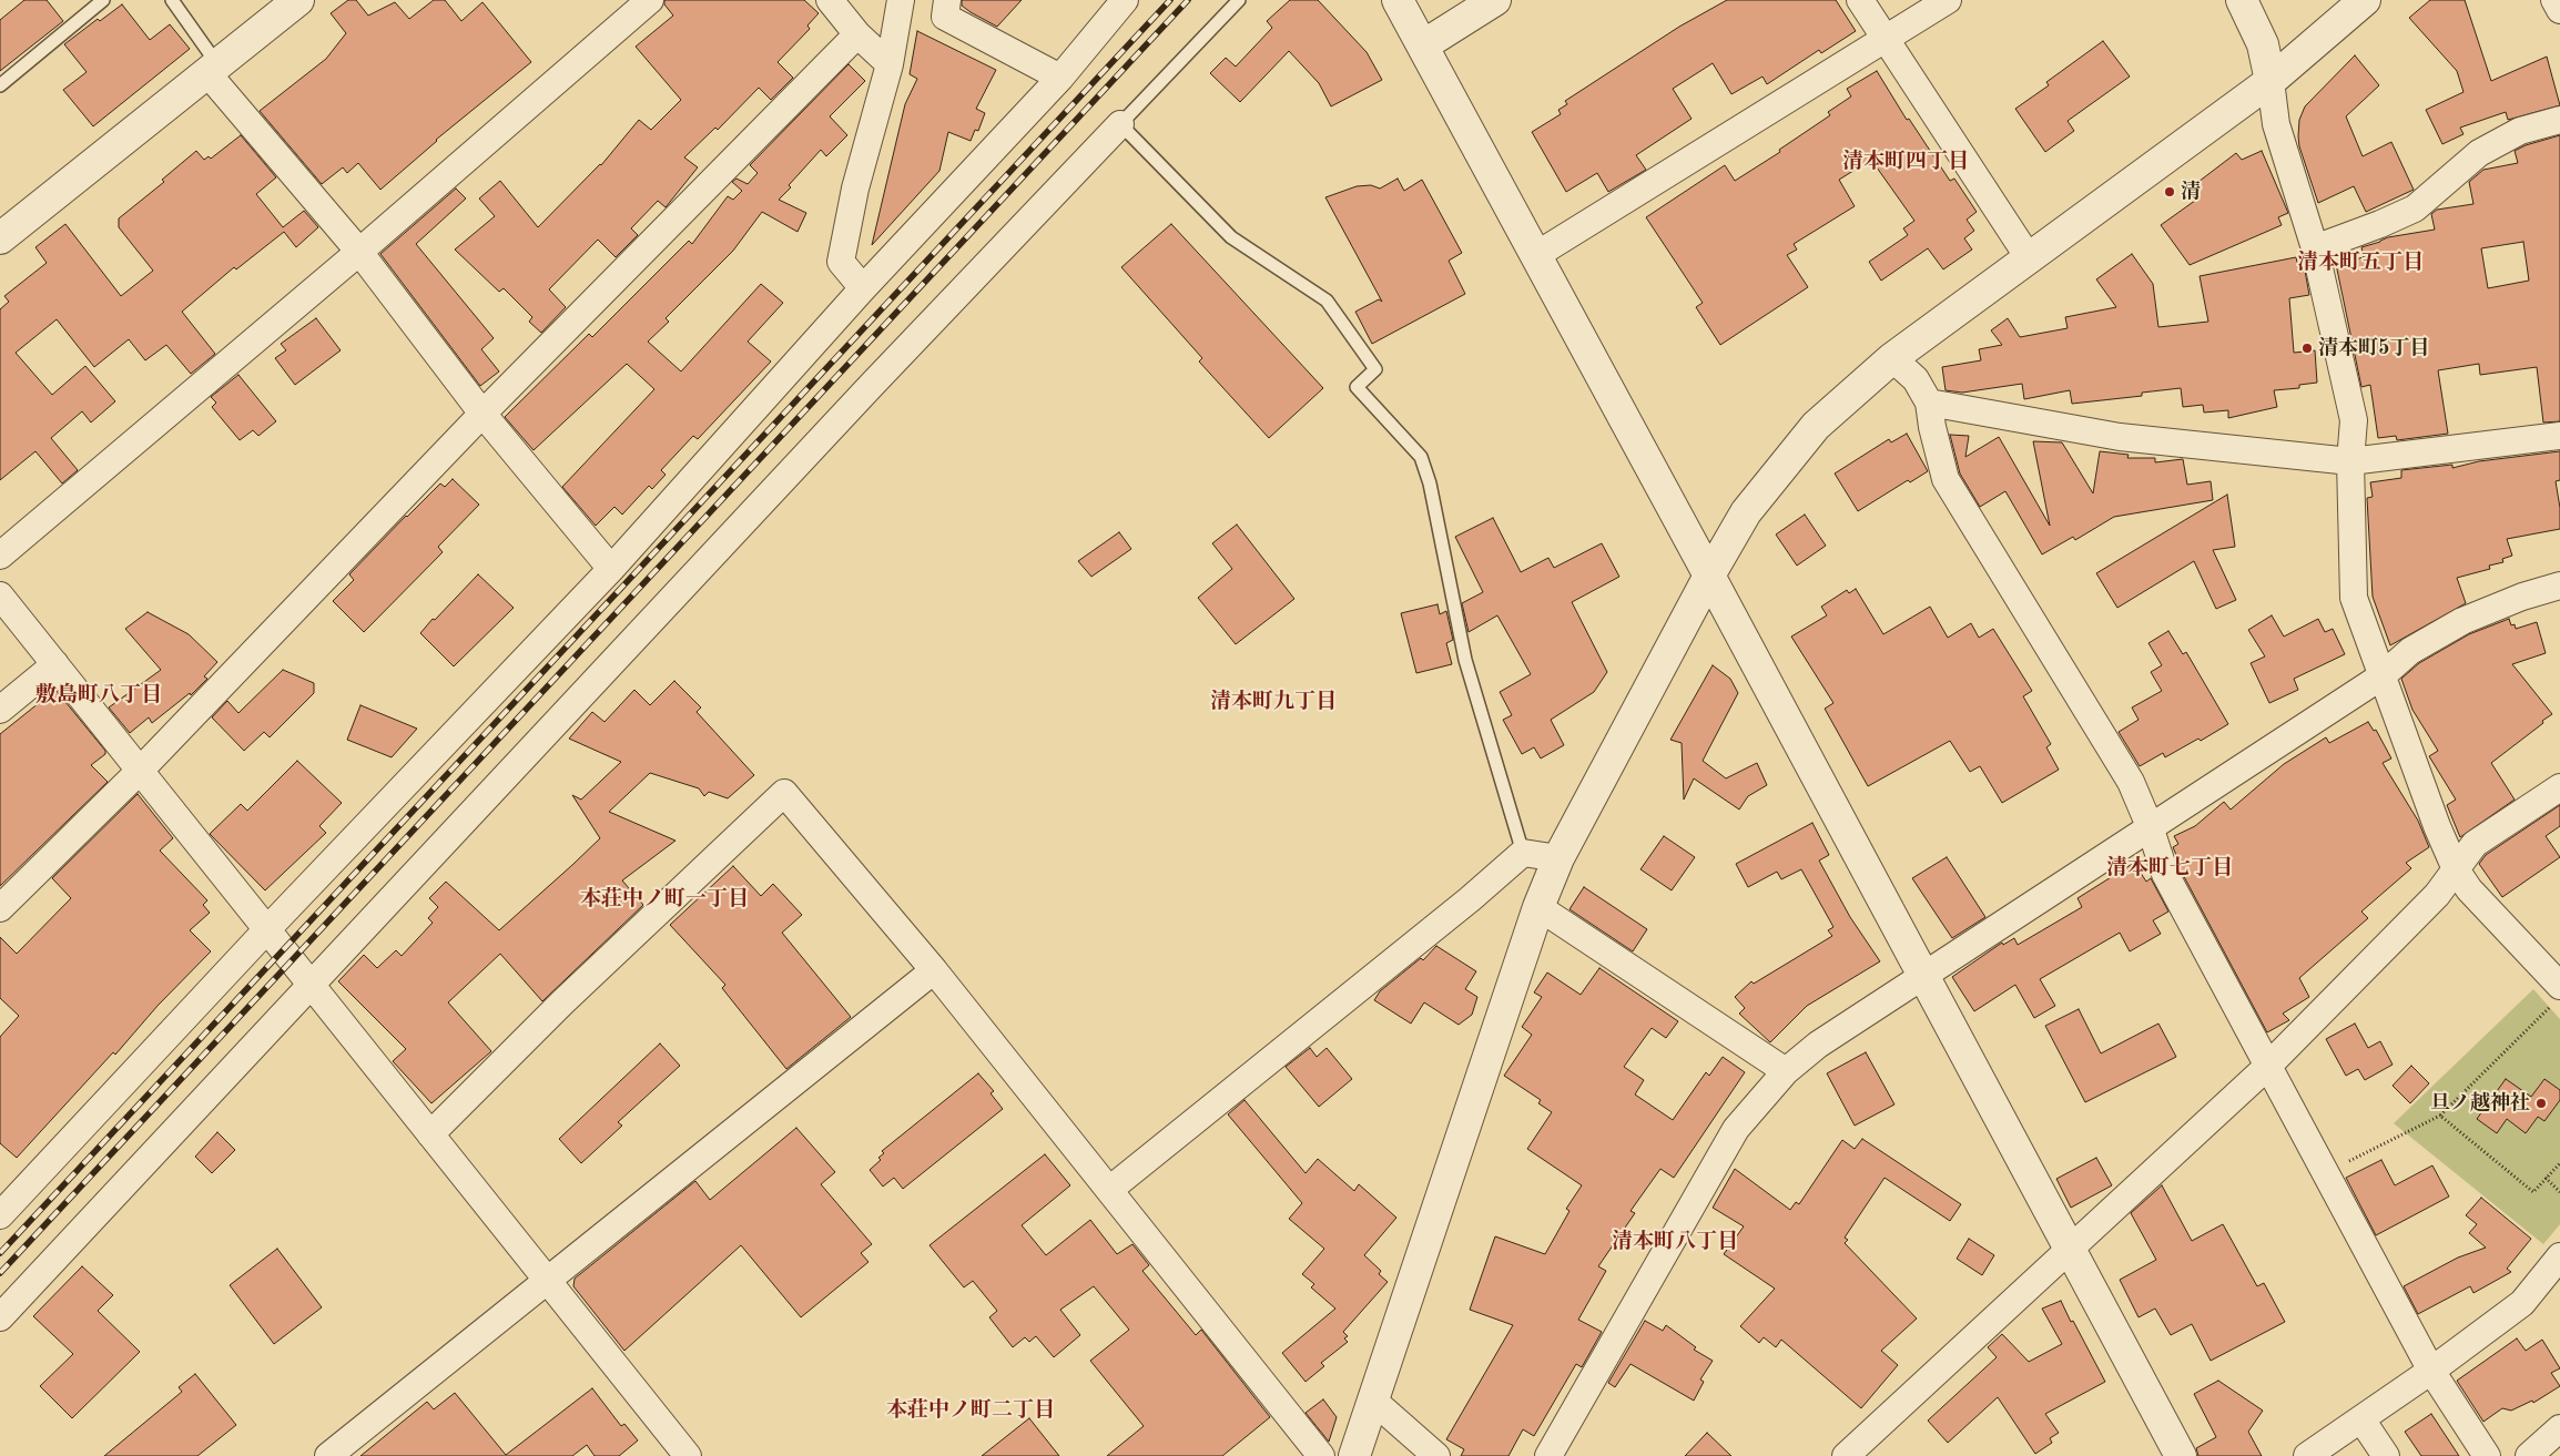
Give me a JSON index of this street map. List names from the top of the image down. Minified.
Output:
{"districts":["清本町四丁目","清本町五丁目","敷島町八丁目","清本町九丁目","清本町七丁目","本荘中ノ町一丁目","清本町八丁目","本荘中ノ町二丁目"],"places":["清","清本町5丁目","旦ノ越神社"]}
